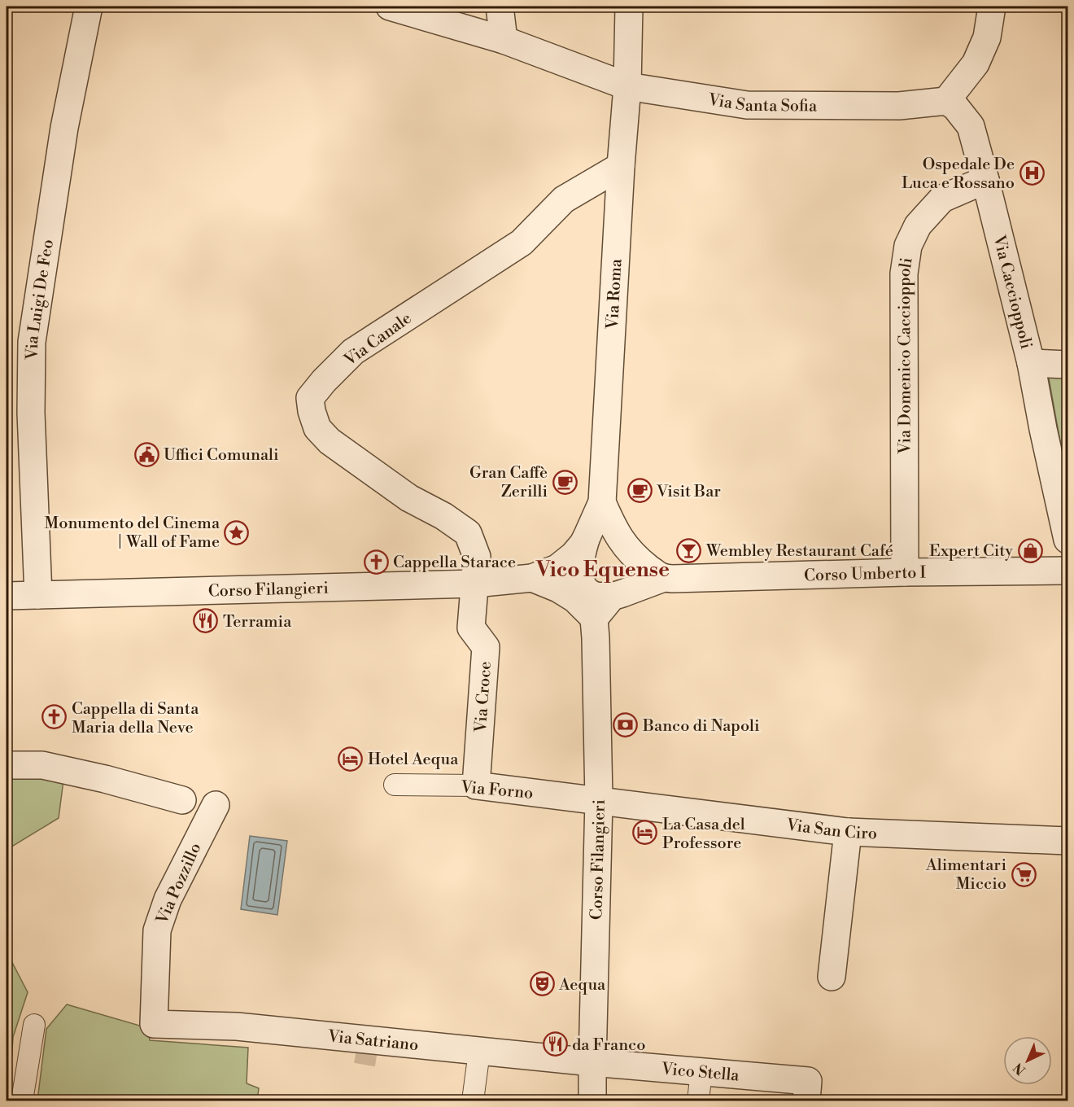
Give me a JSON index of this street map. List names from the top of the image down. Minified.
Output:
{"streets":{"street":["Via Santa Sofia","Via Caccioppoli","Via Roma","Via Luigi De Feo","Via Canale","Via Domenico Caccioppoli","Corso Umberto I","Corso Filangieri","Via Croce","Via Forno","Via San Ciro","Via Pozzillo","Via Satriano","Vico Stella"]},"crossings":[["Via Santa Sofia","Via Caccioppoli"],["Via Santa Sofia","Via Roma"],["Via Caccioppoli","Via Domenico Caccioppoli"],["Via Roma","Via Canale"],["Via Luigi De Feo","Corso Filangieri"],["Via Canale","Corso Filangieri"],["Via Canale","Via Croce"],["Via Domenico Caccioppoli","Corso Umberto I"],["Corso Filangieri","Via Croce"],["Corso Filangieri","Via Forno"],["Corso Filangieri","Via San Ciro"],["Corso Filangieri","Via Satriano"],["Corso Filangieri","Vico Stella"],["Via Croce","Via Forno"],["Via Forno","Via San Ciro"],["Via Pozzillo","Via Satriano"],["Via Satriano","Vico Stella"]],"districts":["Vico Equense"],"places":{"hospital":["Ospedale De Luca e Rossano"],"public building":["Uffici Comunali"],"cafe":["Gran Caffè Zerilli","Visit Bar"],"place":["Monumento del Cinema | Wall of Fame"],"bar":["Wembley Restaurant Café"],"shop":["Expert City"],"church":["Cappella Starace","Cappella di Santa Maria della Neve"],"restaurant":["Terramia","da Franco"],"bank":["Banco di Napoli"],"hotel":["Hotel Aequa","La Casa del Professore"],"supermarket":["Alimentari Miccio"],"theatre":["Aequa"]},"north":"bottom left"}
